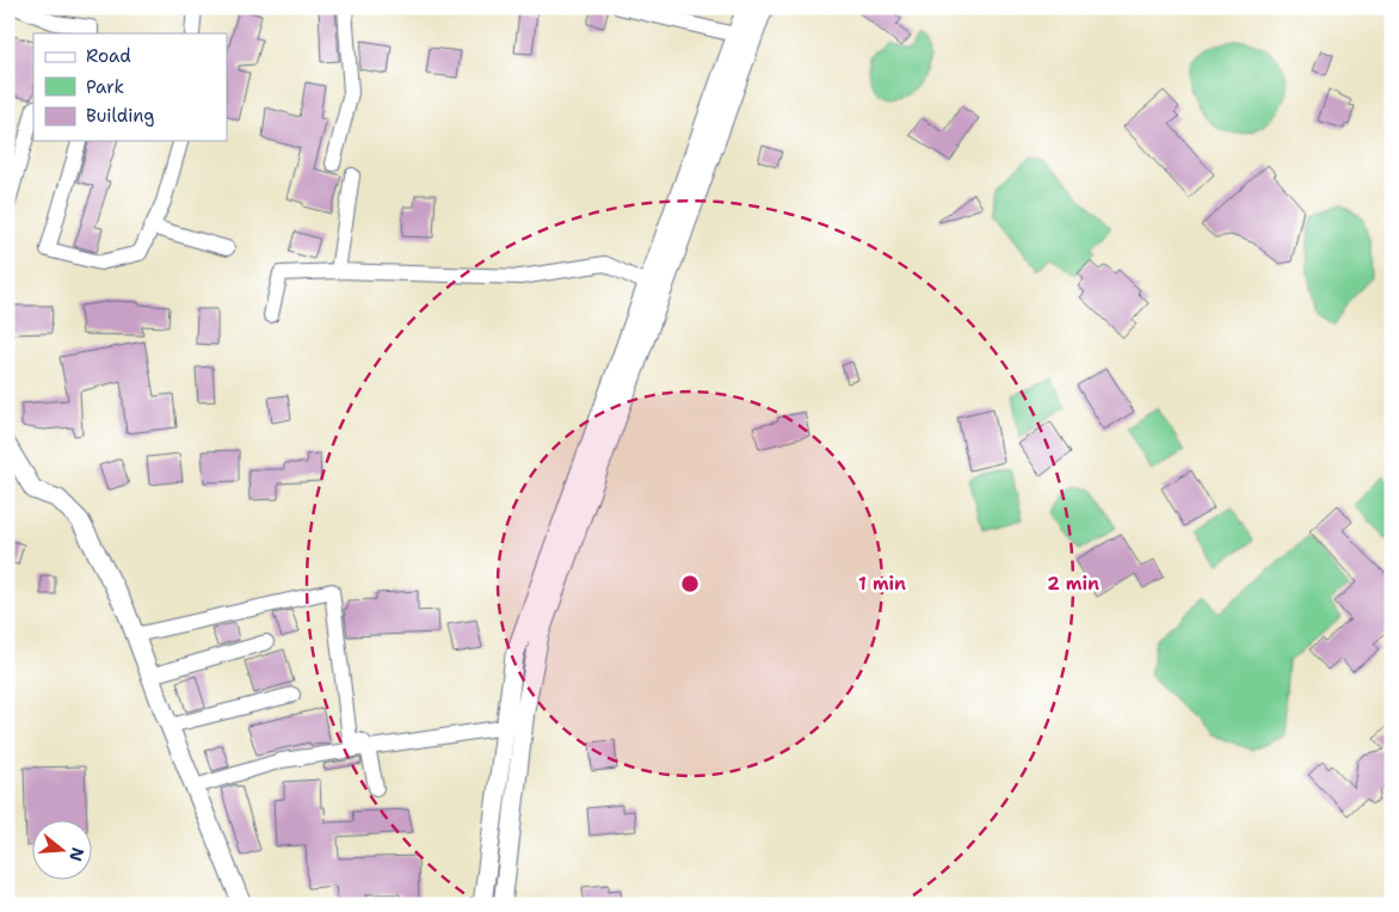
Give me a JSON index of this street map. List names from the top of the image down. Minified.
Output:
{"legend":["Road","Park","Building"],"north":"right","rings":["1 min","2 min"]}
